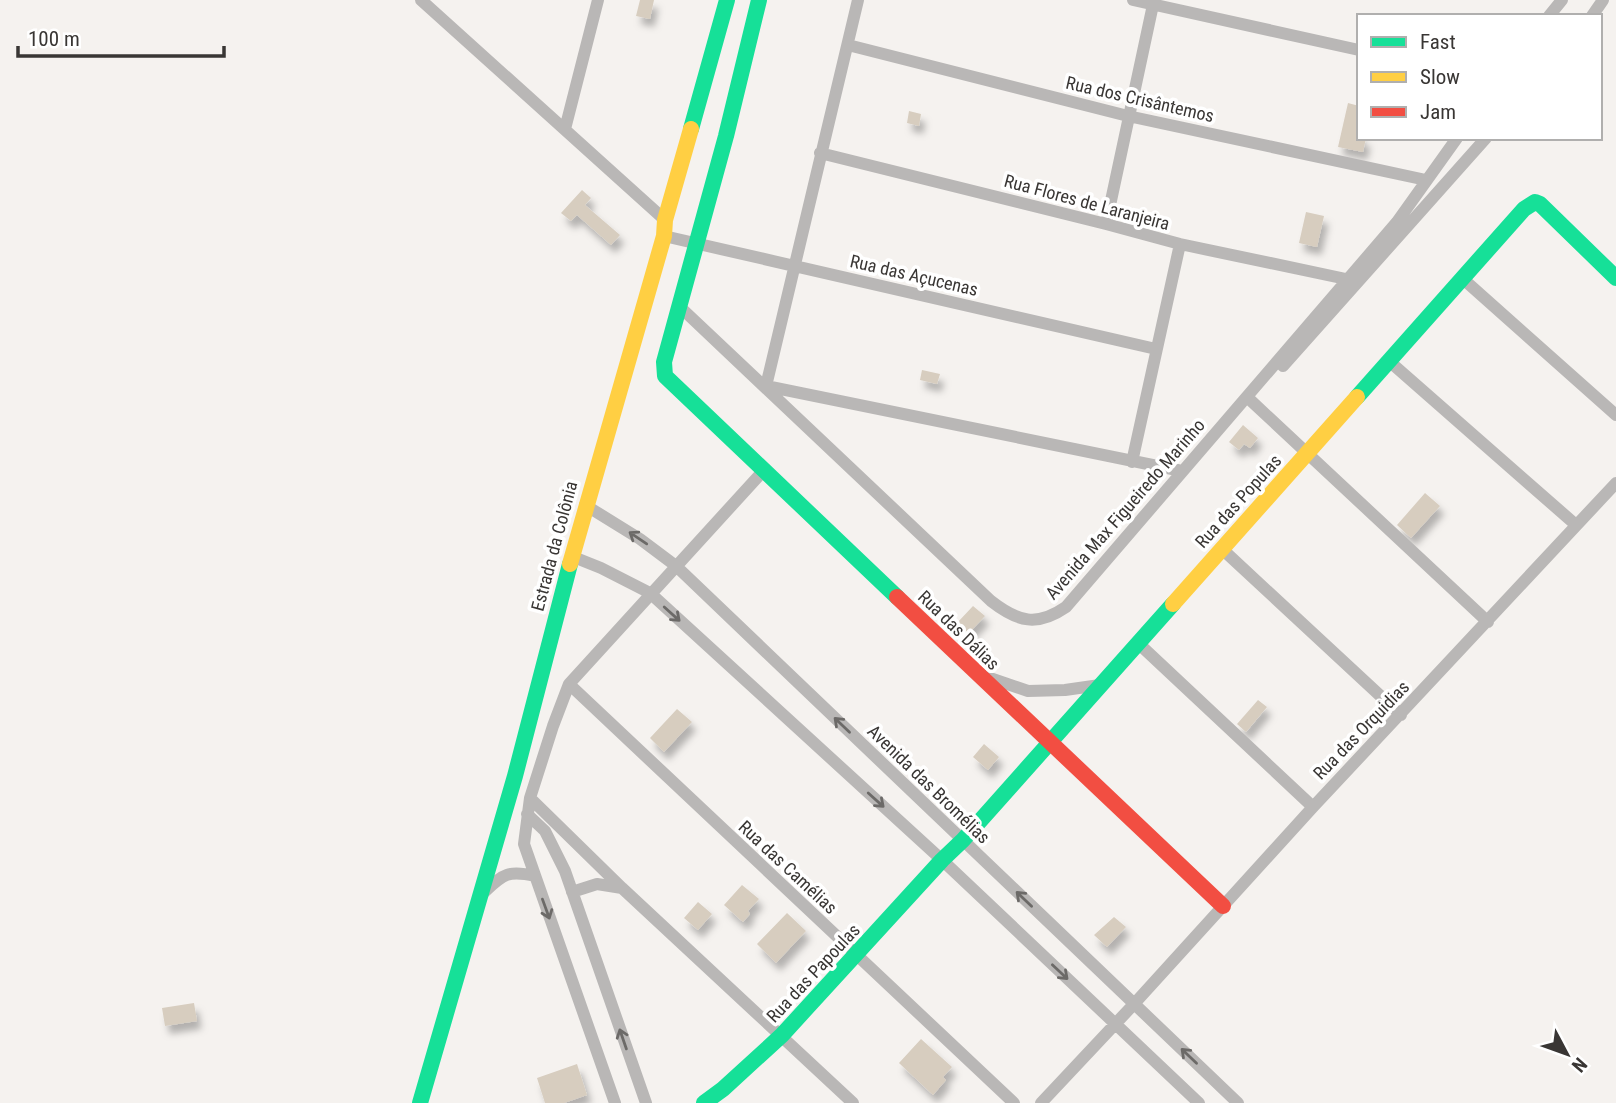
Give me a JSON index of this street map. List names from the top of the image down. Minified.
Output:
{"streets":{"street":["Rua dos Crisântemos","Rua Flores de Laranjeira","Rua das Açucenas","Rua das Populas","Avenida Max Figueiredo Marinho","Estrada da Colônia","Rua das Dálias","Rua das Orquidias","Avenida das Bromélias","Rua das Camélias","Rua das Papoulas"]},"crossings":[["Rua dos Crisântemos","Avenida Max Figueiredo Marinho"],["Rua Flores de Laranjeira","Avenida Max Figueiredo Marinho"],["Rua das Açucenas","Estrada da Colônia"],["Rua das Populas","Rua das Dálias"],["Rua das Populas","Avenida das Bromélias"],["Rua das Populas","Rua das Papoulas"],["Avenida Max Figueiredo Marinho","Rua das Dálias"],["Estrada da Colônia","Avenida das Bromélias"],["Rua das Dálias","Rua das Orquidias"],["Rua das Orquidias","Avenida das Bromélias"],["Avenida das Bromélias","Rua das Papoulas"],["Rua das Camélias","Rua das Papoulas"]],"legend":["Fast","Slow","Jam"],"scale_bar":"100 m","north":"bottom right"}
